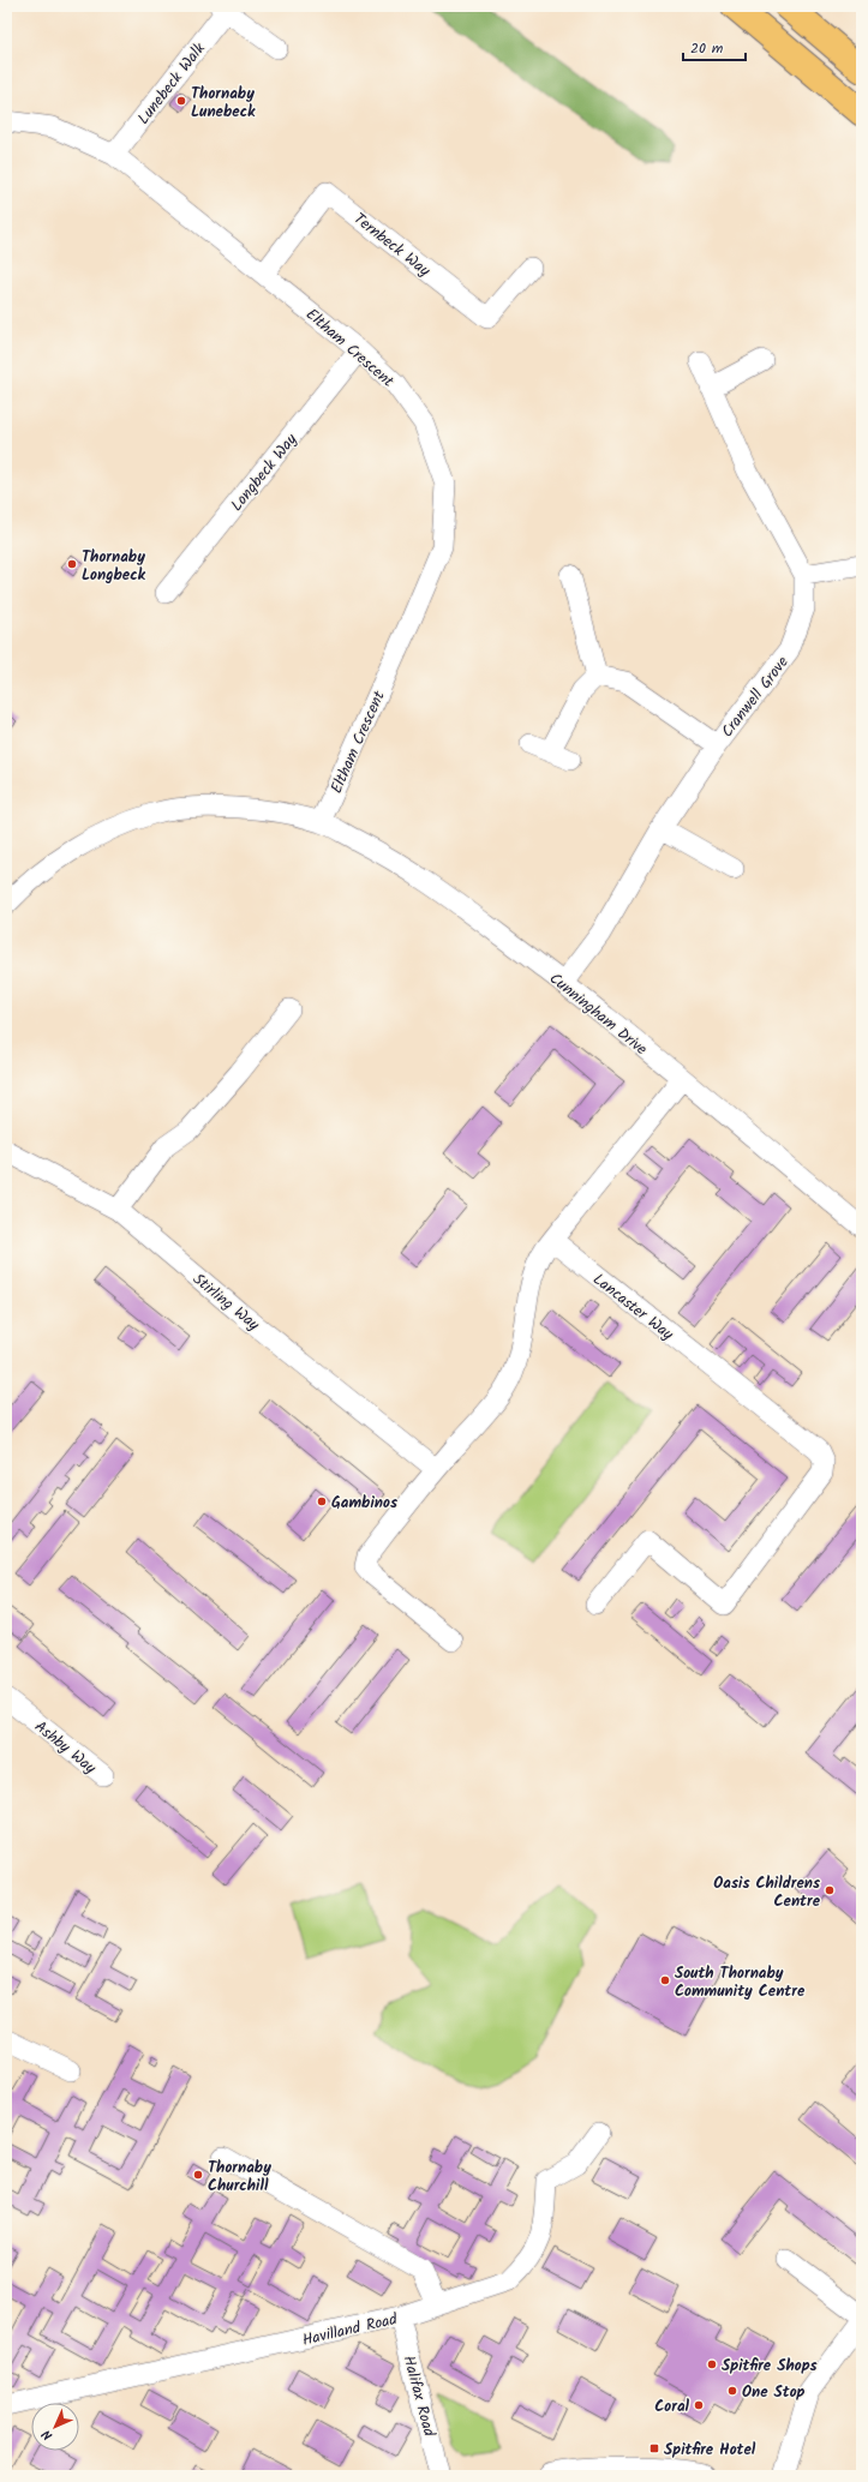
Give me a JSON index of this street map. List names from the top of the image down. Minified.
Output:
{"streets":{"street":["Lunebeck Walk","Ternbeck Way","Eltham Crescent","Longbeck Way","Cranwell Grove","Cunningham Drive","Stirling Way","Lancaster Way","Ashby Way","Havilland Road","Halifax Road"]},"crossings":[["Lunebeck Walk","Eltham Crescent"],["Ternbeck Way","Eltham Crescent"],["Eltham Crescent","Longbeck Way"],["Eltham Crescent","Cunningham Drive"],["Cranwell Grove","Cunningham Drive"],["Havilland Road","Halifax Road"]],"places":{"other":["Thornaby Lunebeck","Thornaby Longbeck","Gambinos","Oasis Childrens Centre","South Thornaby Community Centre","Thornaby Churchill","Spitfire Shops","One Stop","Coral"],"transit":["Spitfire Hotel"]},"scale_bar":"20 m","north":"bottom left"}
